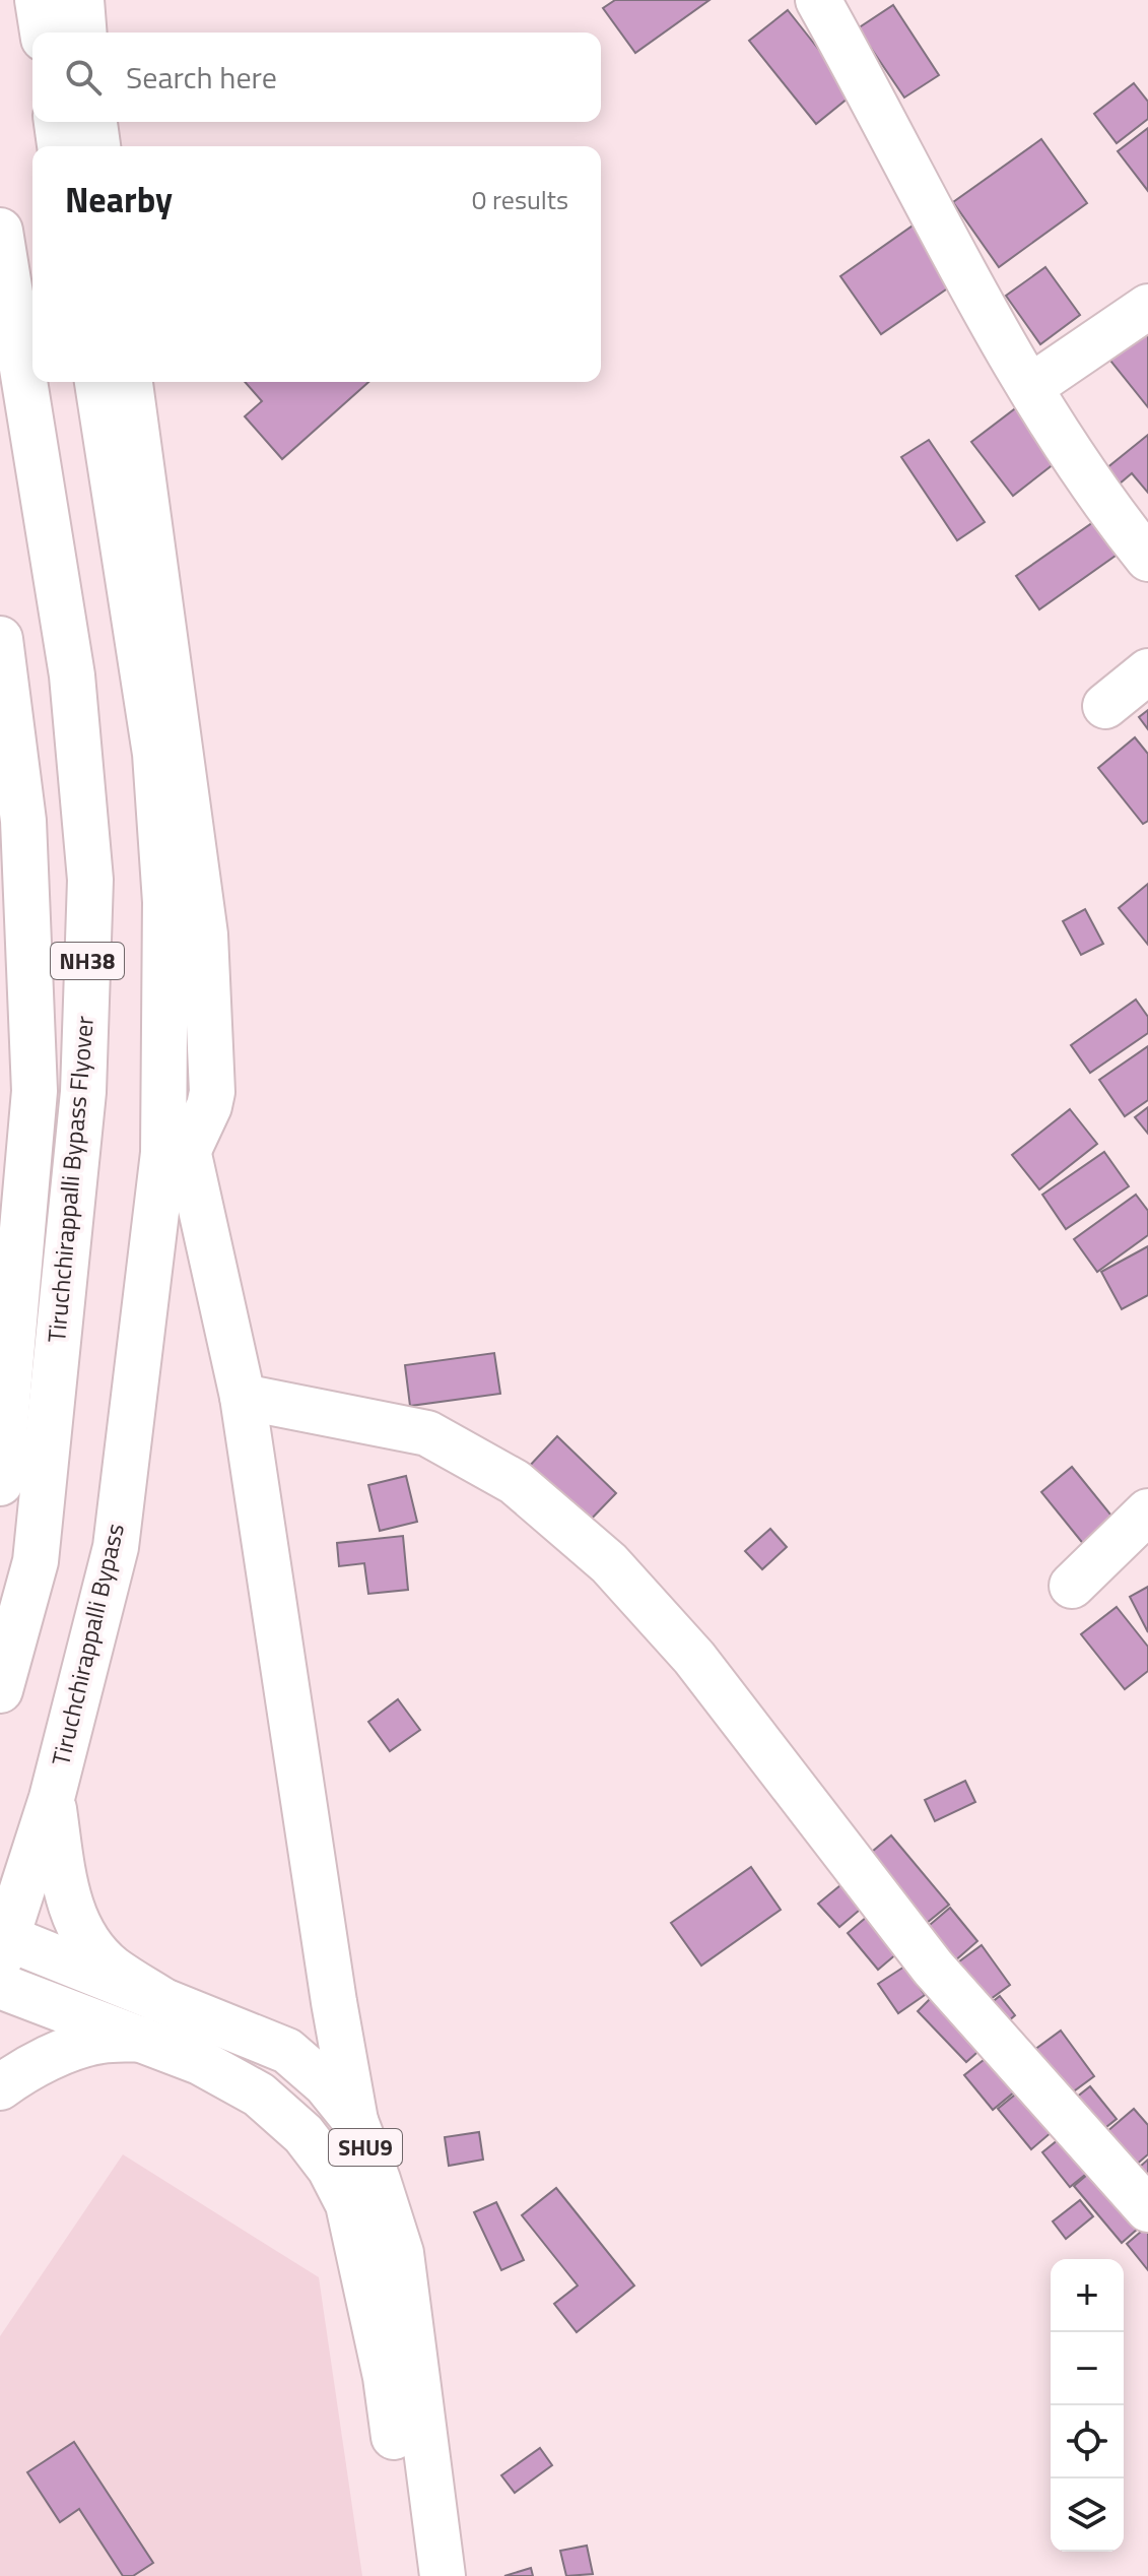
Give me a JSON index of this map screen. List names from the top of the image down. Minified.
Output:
{"streets":{"main road":["NH38","Tiruchchirappalli Bypass Flyover","Tiruchchirappalli Bypass","SHU9"]},"crossings":[["Tiruchchirappalli Bypass","SHU9"]],"page":{"search":"Search here","heading":["Nearby","0 results"],"map_buttons":["+","−"]}}
